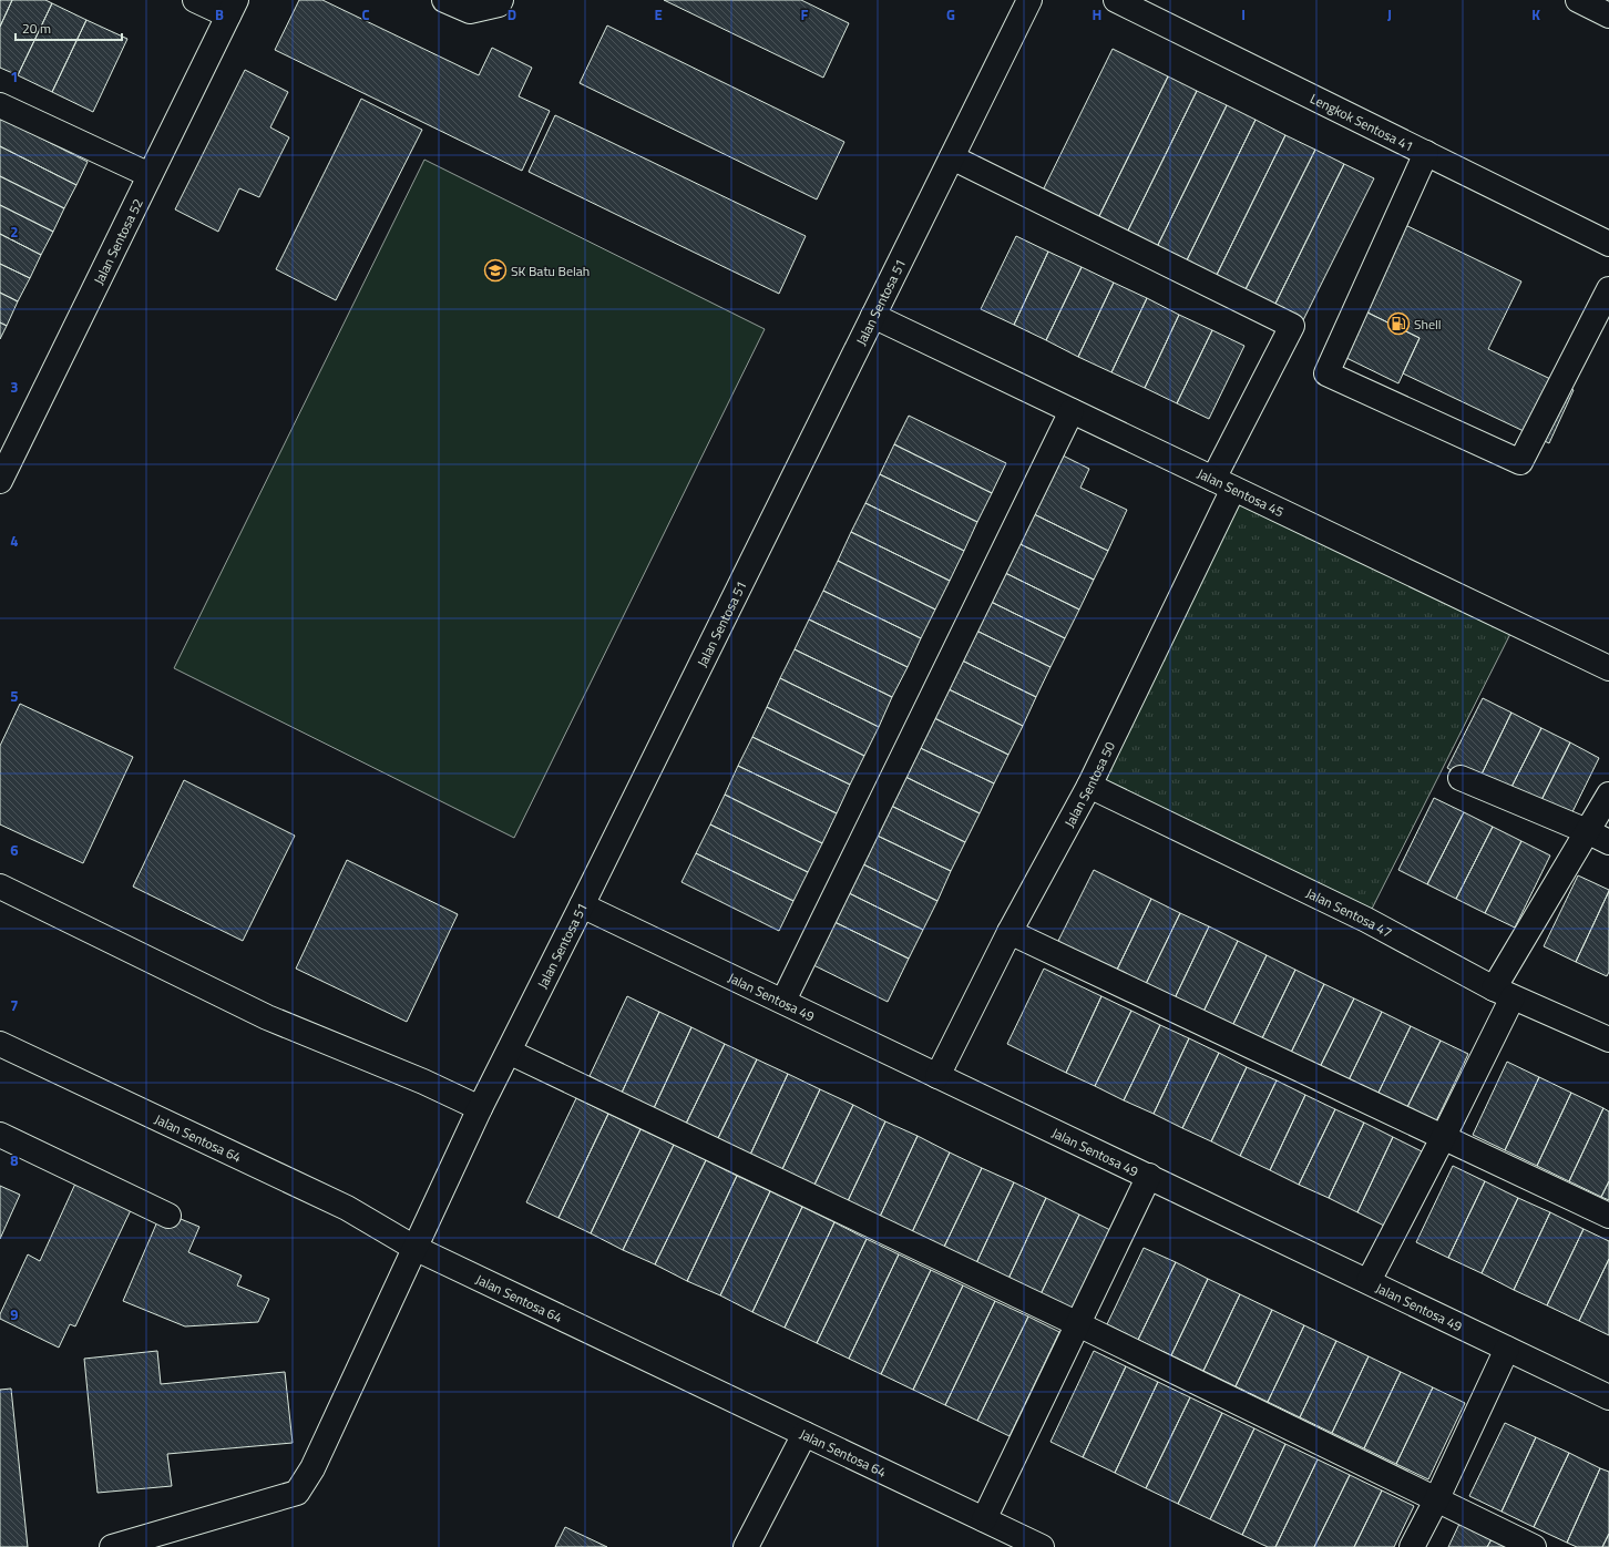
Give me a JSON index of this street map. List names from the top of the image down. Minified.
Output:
{"streets":{"main road":["Lengkok Sentosa 41","Jalan Sentosa 52","Jalan Sentosa 51","Jalan Sentosa 45","Jalan Sentosa 50","Jalan Sentosa 47","Jalan Sentosa 49","Jalan Sentosa 64"]},"crossings":[["Jalan Sentosa 51","Jalan Sentosa 45"],["Jalan Sentosa 51","Jalan Sentosa 50"],["Jalan Sentosa 51","Jalan Sentosa 49"],["Jalan Sentosa 51","Jalan Sentosa 64"],["Jalan Sentosa 45","Jalan Sentosa 50"],["Jalan Sentosa 50","Jalan Sentosa 47"],["Jalan Sentosa 50","Jalan Sentosa 49"]],"places":{"school or university":["SK Batu Belah"],"fuel station":["Shell"]},"scale_bar":"20 m","grid":{"columns":["B","C","D","E","F","G","H","I","J","K"],"rows":["1","2","3","4","5","6","7","8","9"]}}
